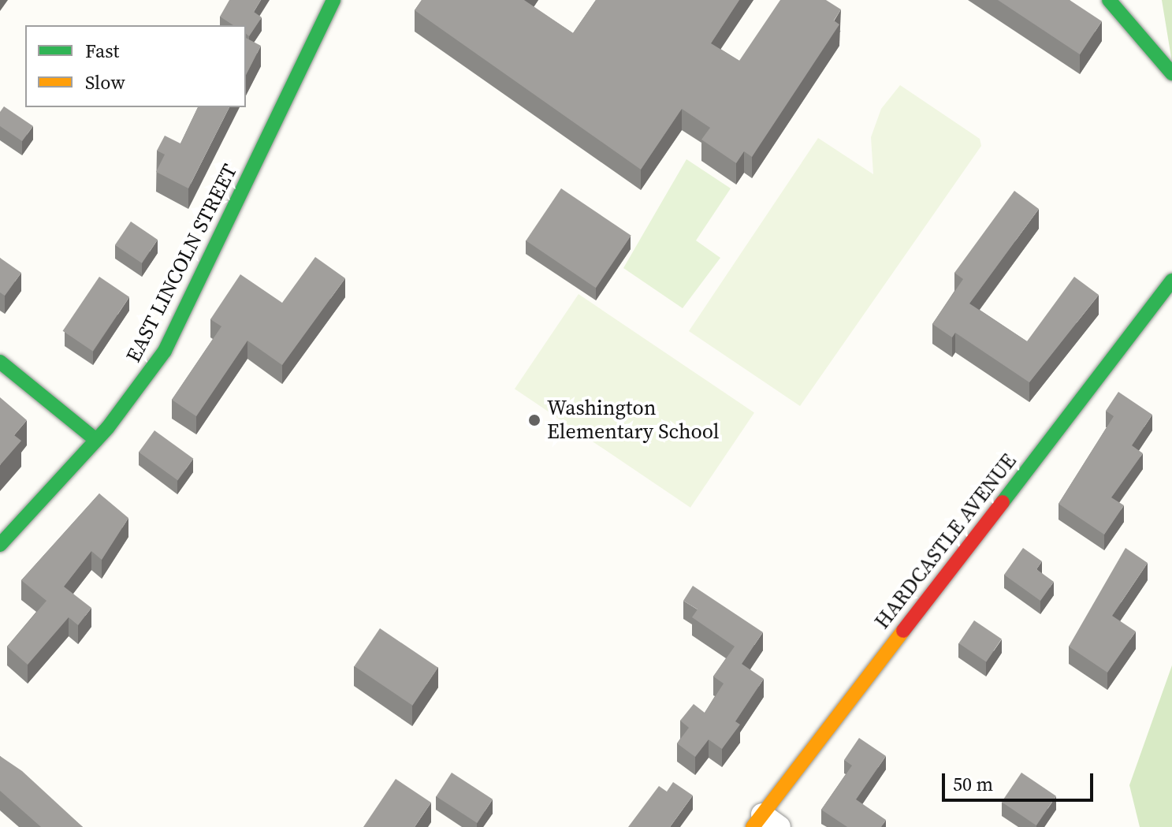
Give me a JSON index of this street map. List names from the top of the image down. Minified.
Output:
{"streets":{"street":["EAST LINCOLN STREET","HARDCASTLE AVENUE"]},"places":["Washington Elementary School"],"legend":["Fast","Slow"],"scale_bar":"50 m"}
